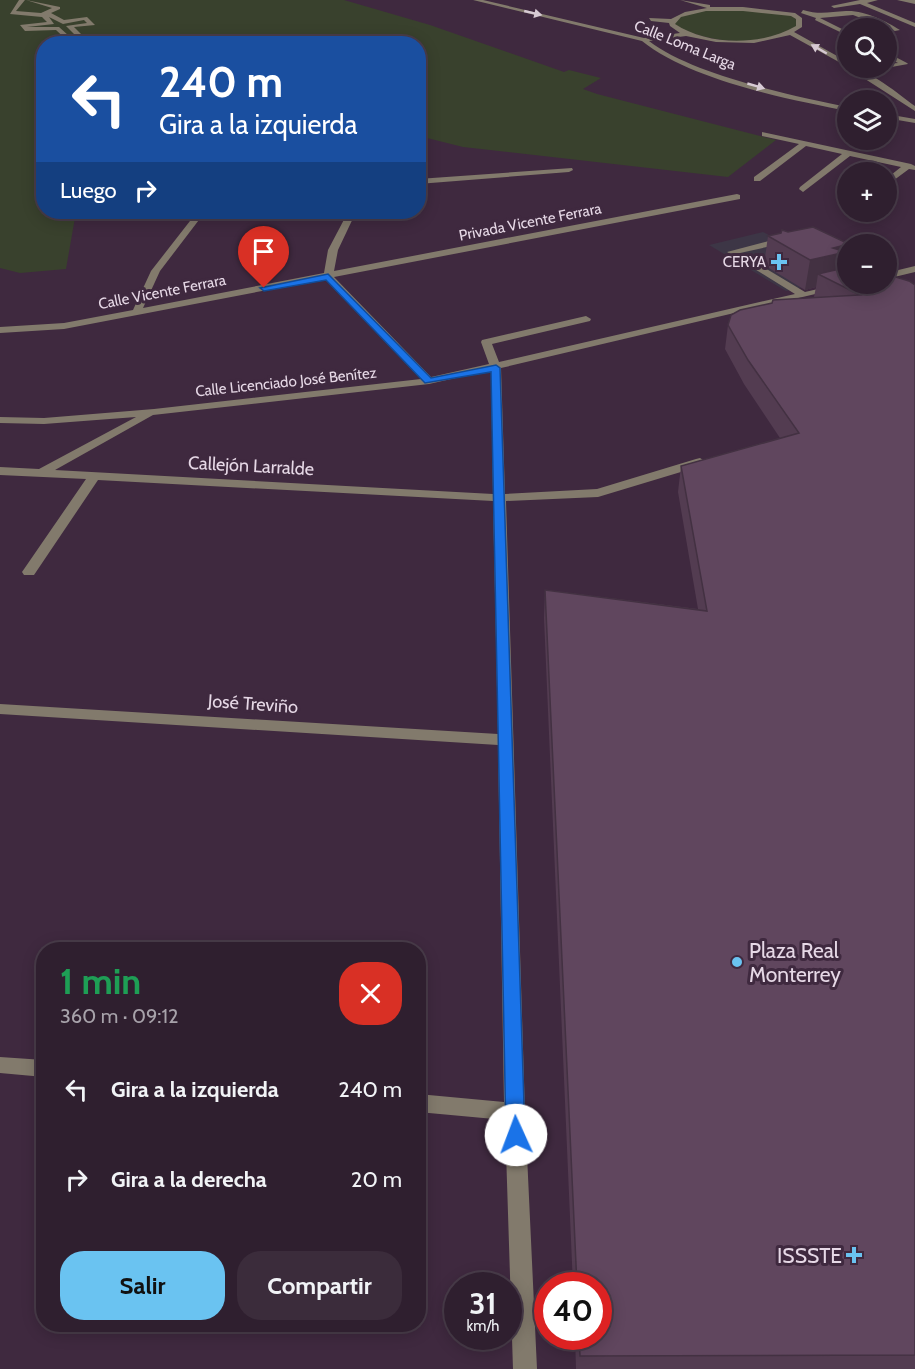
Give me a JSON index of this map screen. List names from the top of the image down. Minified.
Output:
{"streets":{"street":["Calle Loma Larga","Privada Vicente Ferrara","Calle Vicente Ferrara","Calle Licenciado José Benítez","Callejón Larralde","José Treviño"]},"crossings":[["Privada Vicente Ferrara","Calle Vicente Ferrara"]],"places":{"health":["CERYA","ISSSTE"],"other":["Plaza Real Monterrey"]},"page":{"map_buttons":["+","−"],"turn":["240 m","Gira a la izquierda"],"then":"Luego","heading":["1 min","360 m · 09:12"],"list":[{"name":"Gira a la izquierda","value":"240 m"},{"name":"Gira a la derecha","value":"20 m"}],"buttons":["Salir","Compartir"],"speed":"31 km/h","limit":"40"}}
